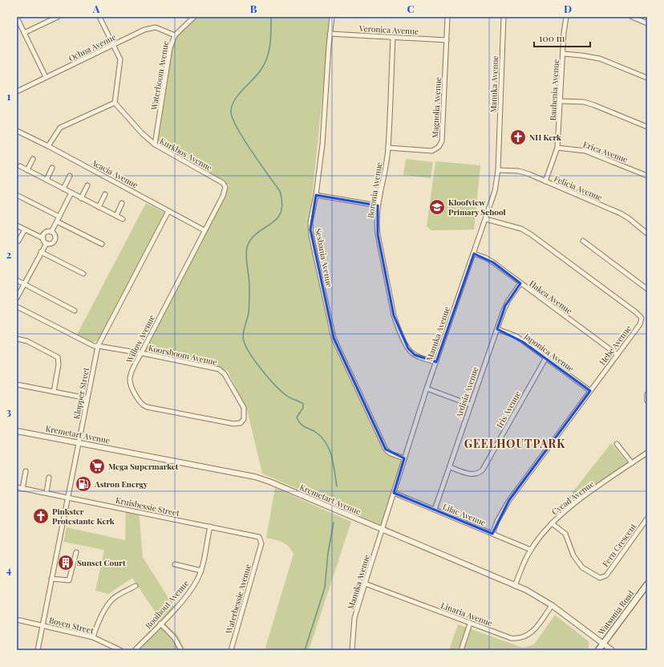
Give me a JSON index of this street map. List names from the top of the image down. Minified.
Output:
{"streets":{"main road":["Watsonia Road"],"street":["Veronica Avenue","Ochna Avenue","Waterboom Avenue","Manuka Avenue","Bauhenia Avenue","Magnolia Avenue","Erica Avenue","Kurkbos Avenue","Acacia Avenue","Felicia Avenue","Boronia Avenue","Sesbania Avenue","Hakea Avenue","Willow Avenue","Hebe Avenue","Japonica Avenue","Koorsboom Avenue","Ardisia Avenue","Klopper Street","Iris Avenue","Kremetart Avenue","Cycad Avenue","Kruisbessie Street","Lilac Avenue","Fern Crescent","Waterbessie Avenue","Rooihout Avenue","Linaria Avenue","Boven Street"]},"crossings":[["Veronica Avenue","Magnolia Avenue"],["Veronica Avenue","Boronia Avenue"],["Veronica Avenue","Sesbania Avenue"],["Ochna Avenue","Waterboom Avenue"],["Waterboom Avenue","Kurkbos Avenue"],["Manuka Avenue","Felicia Avenue"],["Manuka Avenue","Boronia Avenue"],["Manuka Avenue","Sesbania Avenue"],["Manuka Avenue","Hakea Avenue"],["Manuka Avenue","Hebe Avenue"],["Manuka Avenue","Kremetart Avenue"],["Manuka Avenue","Lilac Avenue"],["Manuka Avenue","Linaria Avenue"],["Bauhenia Avenue","Erica Avenue"],["Bauhenia Avenue","Felicia Avenue"],["Magnolia Avenue","Boronia Avenue"],["Kurkbos Avenue","Willow Avenue"],["Acacia Avenue","Willow Avenue"],["Acacia Avenue","Klopper Street"],["Hakea Avenue","Hebe Avenue"],["Hakea Avenue","Ardisia Avenue"],["Willow Avenue","Koorsboom Avenue"],["Hebe Avenue","Japonica Avenue"],["Hebe Avenue","Lilac Avenue"],["Japonica Avenue","Ardisia Avenue"],["Japonica Avenue","Iris Avenue"],["Koorsboom Avenue","Klopper Street"],["Ardisia Avenue","Iris Avenue"],["Ardisia Avenue","Lilac Avenue"],["Klopper Street","Kremetart Avenue"],["Klopper Street","Kruisbessie Street"],["Klopper Street","Boven Street"],["Kremetart Avenue","Cycad Avenue"],["Kremetart Avenue","Watsonia Road"],["Kremetart Avenue","Linaria Avenue"],["Cycad Avenue","Lilac Avenue"],["Cycad Avenue","Fern Crescent"],["Kruisbessie Street","Waterbessie Avenue"],["Kruisbessie Street","Rooihout Avenue"]],"districts":["GEELHOUTPARK"],"places":{"church":["NH Kerk","Pinkster Protestante Kerk"],"school or university":["Kloofview Primary School"],"supermarket":["Mega Supermarket"],"fuel station":["Astron Energy"],"building":["Sunset Court"]},"scale_bar":"100 m","grid":{"columns":["A","B","C","D"],"rows":["1","2","3","4"]}}
